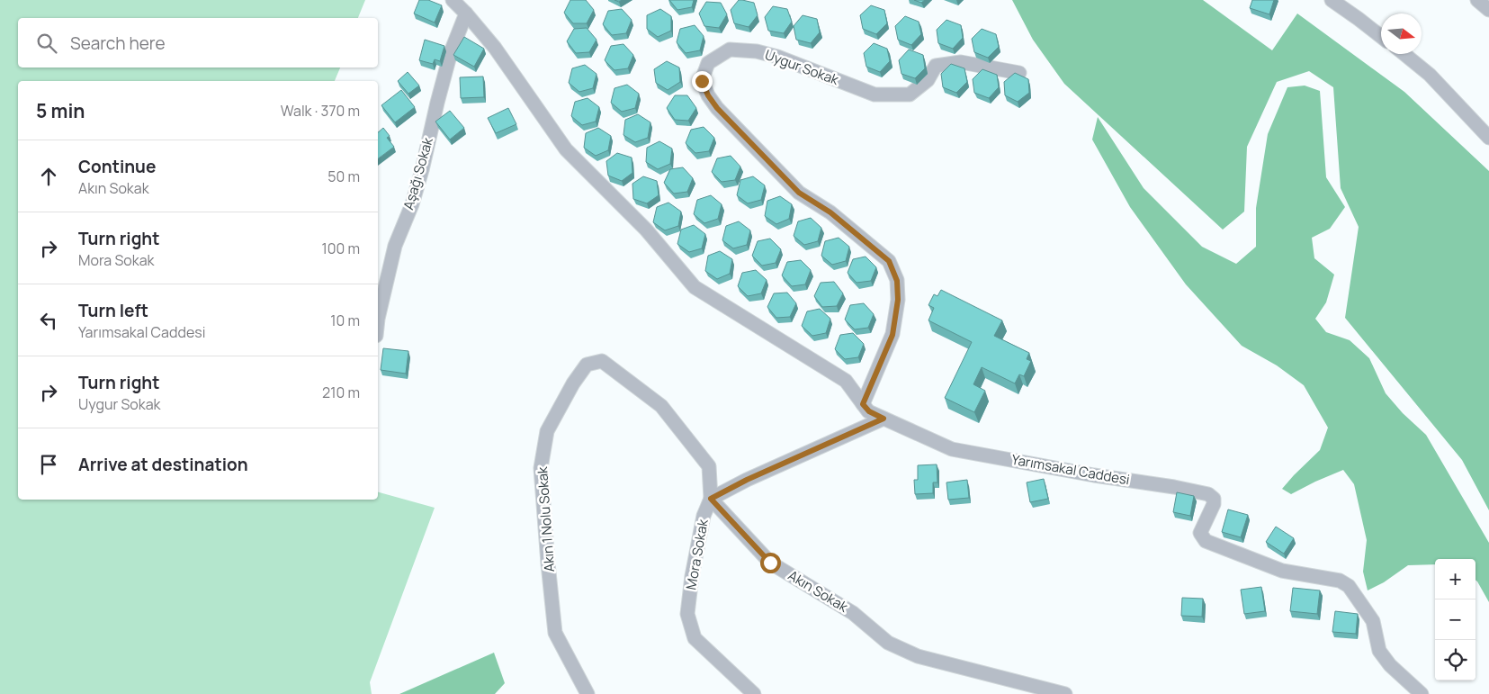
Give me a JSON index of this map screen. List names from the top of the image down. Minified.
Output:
{"streets":{"street":["Uygur Sokak","Aşağı Sokak","Yarımsakal Caddesi","Akın 1 Nolu Sokak","Mora Sokak","Akın Sokak"]},"crossings":[["Uygur Sokak","Yarımsakal Caddesi"],["Aşağı Sokak","Yarımsakal Caddesi"],["Akın 1 Nolu Sokak","Mora Sokak"],["Akın 1 Nolu Sokak","Akın Sokak"],["Mora Sokak","Akın Sokak"]],"north":"right","page":{"search":"Search here","heading":["5 min","Walk · 370 m"],"list":[["Continue","Akın Sokak","50 m"],["Turn right","Mora Sokak","100 m"],["Turn left","Yarımsakal Caddesi","10 m"],["Turn right","Uygur Sokak","210 m"],"Arrive at destination"],"map_buttons":["+","−"]}}
